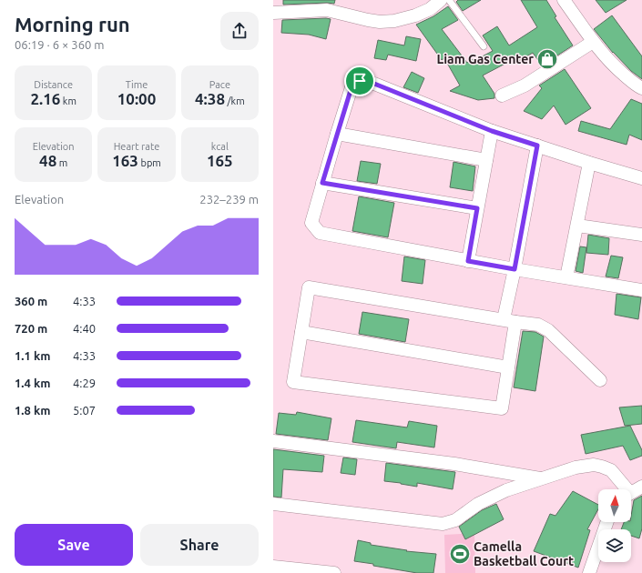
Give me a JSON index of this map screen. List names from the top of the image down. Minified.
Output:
{"places":{"shop":["Liam Gas Center"],"sports":["Camella Basketball Court"]},"north":"top","page":{"heading":["Morning run","06:19 · 6 × 360 m"],"stats":[["Distance","2.16 km"],["Time","10:00"],["Pace","4:38 /km"],["Elevation","48 m"],["Heart rate","163 bpm"],["kcal","165"]],"chart":["Elevation","232–239 m"],"list":[{"name":"360 m","note":"4:33"},{"name":"720 m","note":"4:40"},{"name":"1.1 km","note":"4:33"},{"name":"1.4 km","note":"4:29"},{"name":"1.8 km","note":"5:07"}],"buttons":["Save","Share"]}}
